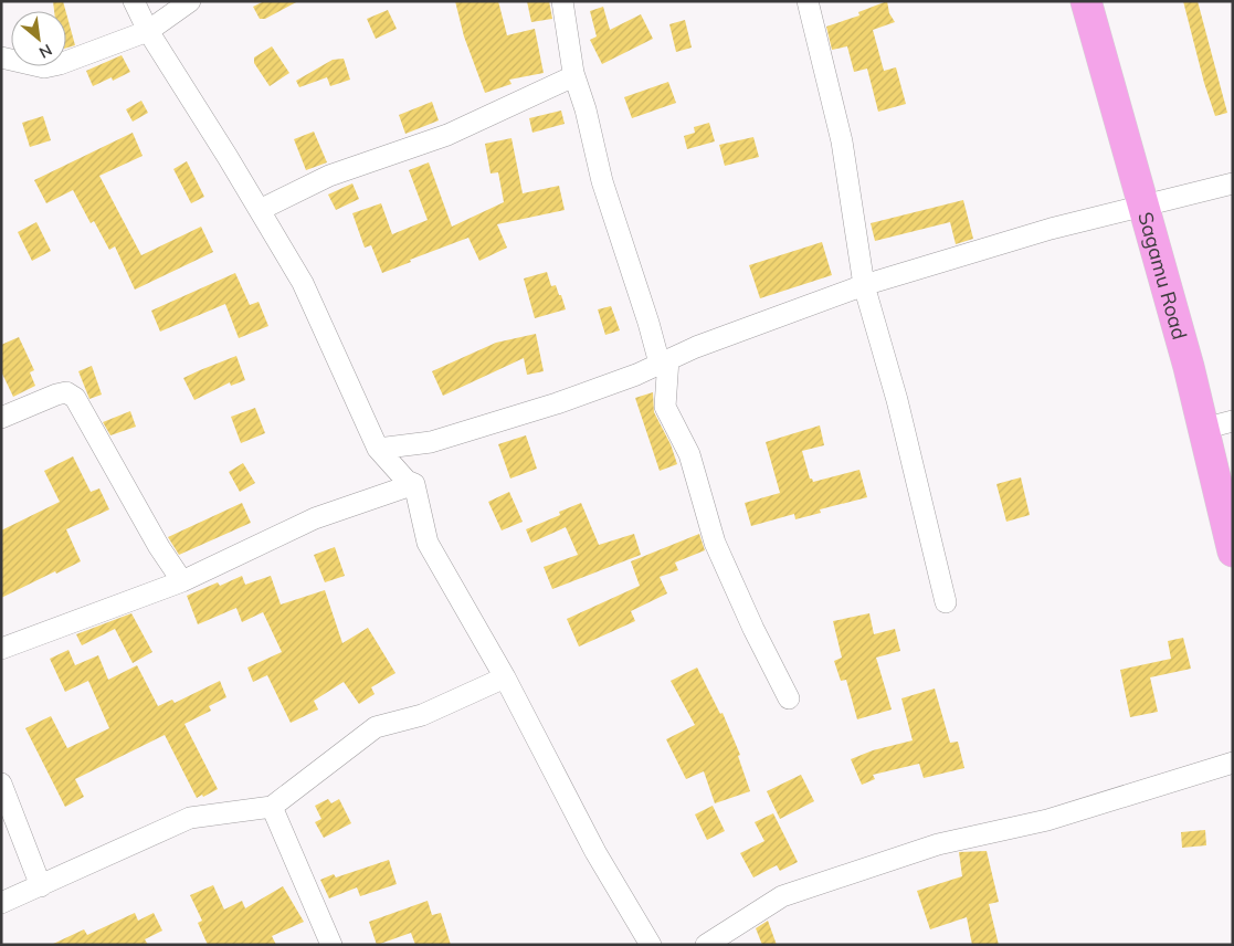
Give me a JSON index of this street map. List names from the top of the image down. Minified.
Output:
{"streets":{"highway":["Sagamu Road"]},"north":"bottom right"}
